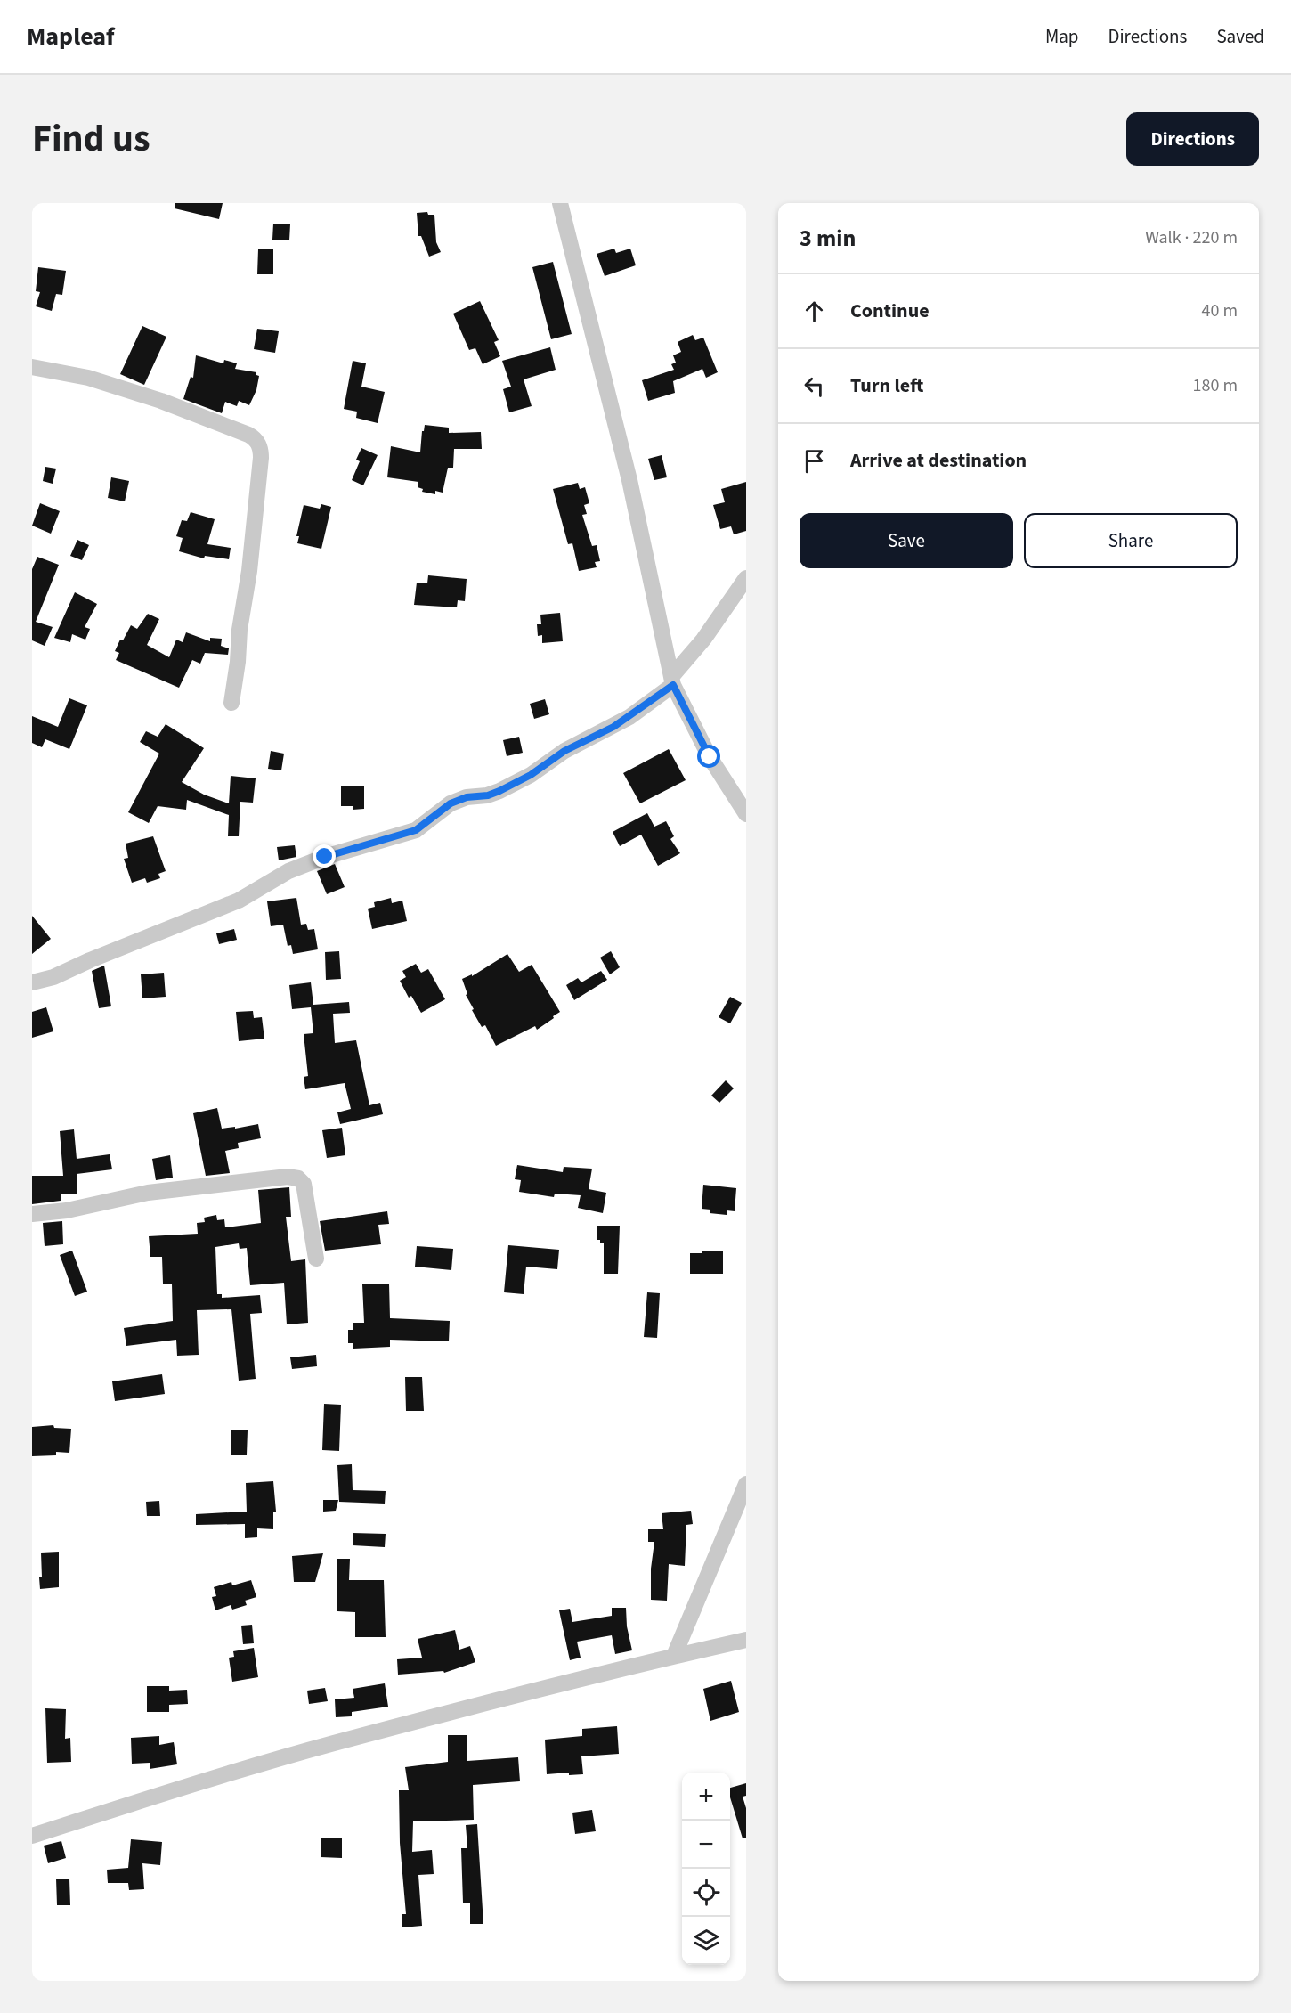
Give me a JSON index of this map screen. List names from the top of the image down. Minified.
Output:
{"page":{"header":"Mapleaf","nav":["Map","Directions","Saved"],"title":"Find us","buttons":["Directions",["Save","Share"]],"heading":["3 min","Walk · 220 m"],"list":[["Continue","40 m"],["Turn left","180 m"],"Arrive at destination"],"map_buttons":["+","−"]}}
